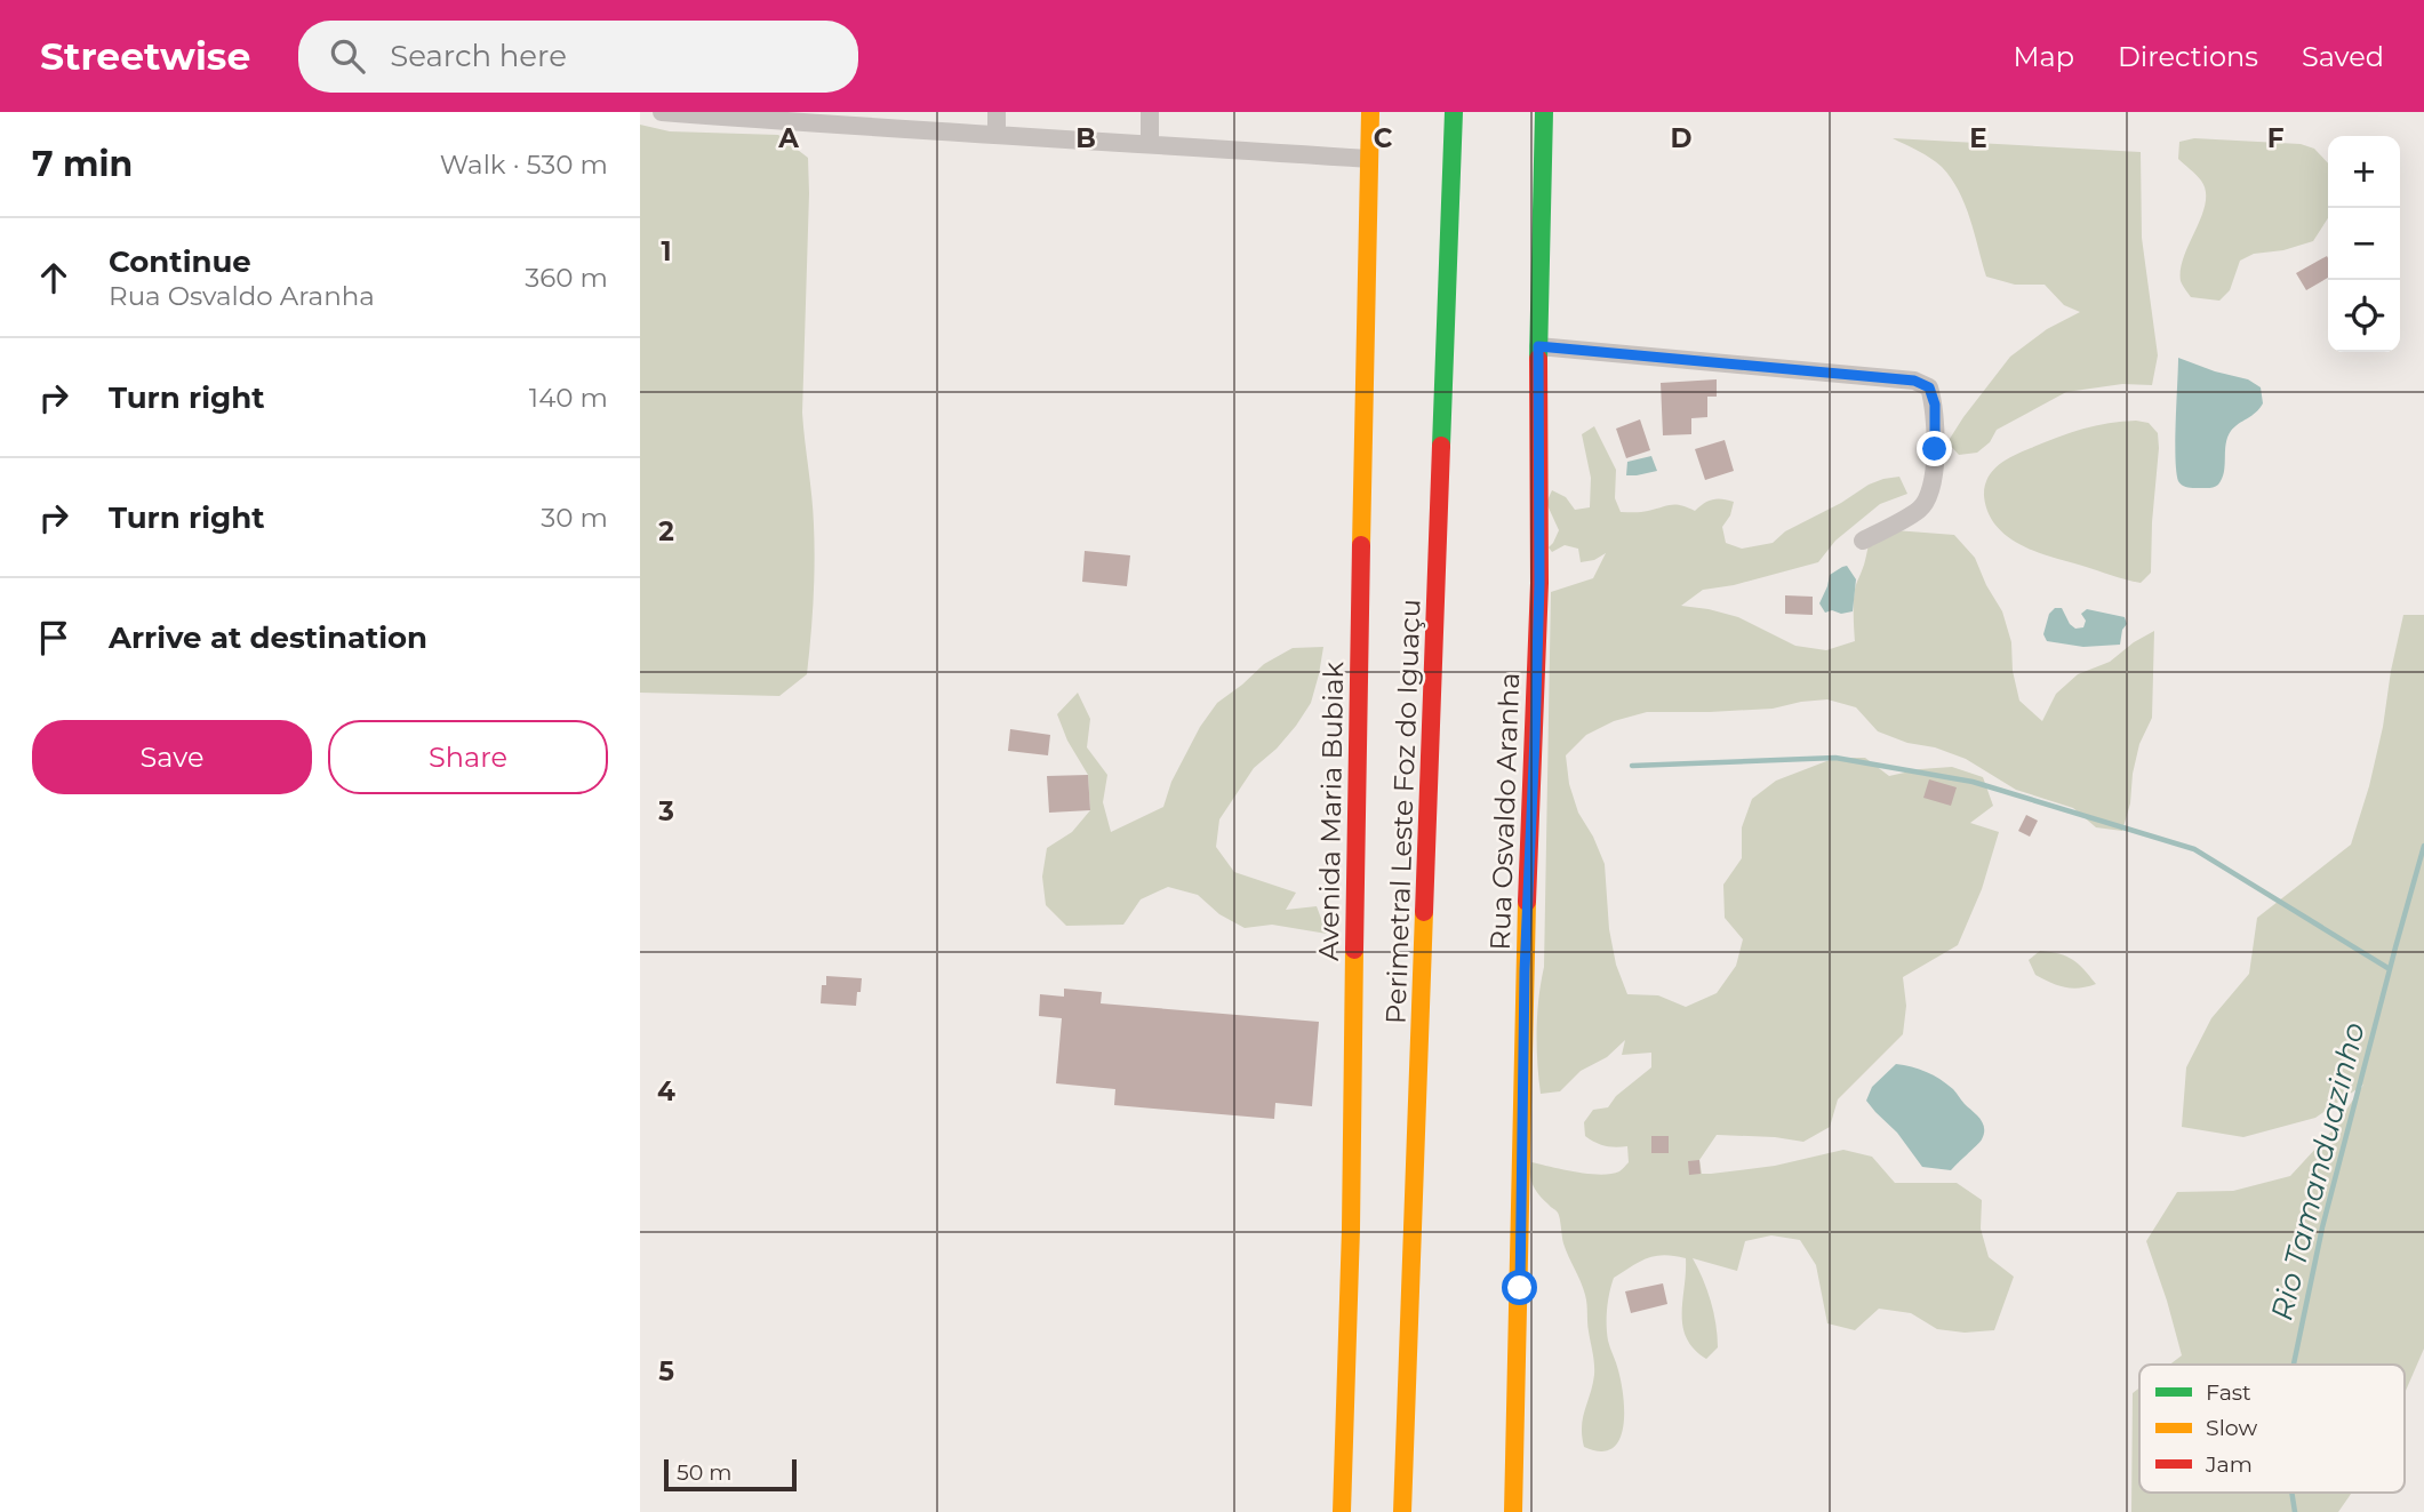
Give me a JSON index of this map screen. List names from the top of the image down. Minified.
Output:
{"streets":{"main road":["Avenida Maria Bubiak","Perimetral Leste Foz do Iguaçu","Rua Osvaldo Aranha"]},"water":["Rio Tamanduazinho"],"legend":["Fast","Slow","Jam"],"scale_bar":"50 m","page":{"header":"Streetwise","search":"Search here","nav":["Map","Directions","Saved"],"heading":["7 min","Walk · 530 m"],"map_buttons":["+","−"],"list":[["Continue","Rua Osvaldo Aranha","360 m"],["Turn right","140 m"],["Turn right","30 m"],"Arrive at destination"],"buttons":["Save","Share"],"scale":"50 m"},"grid":{"columns":["A","B","C","D","E","F"],"rows":["1","2","3","4","5"]}}
